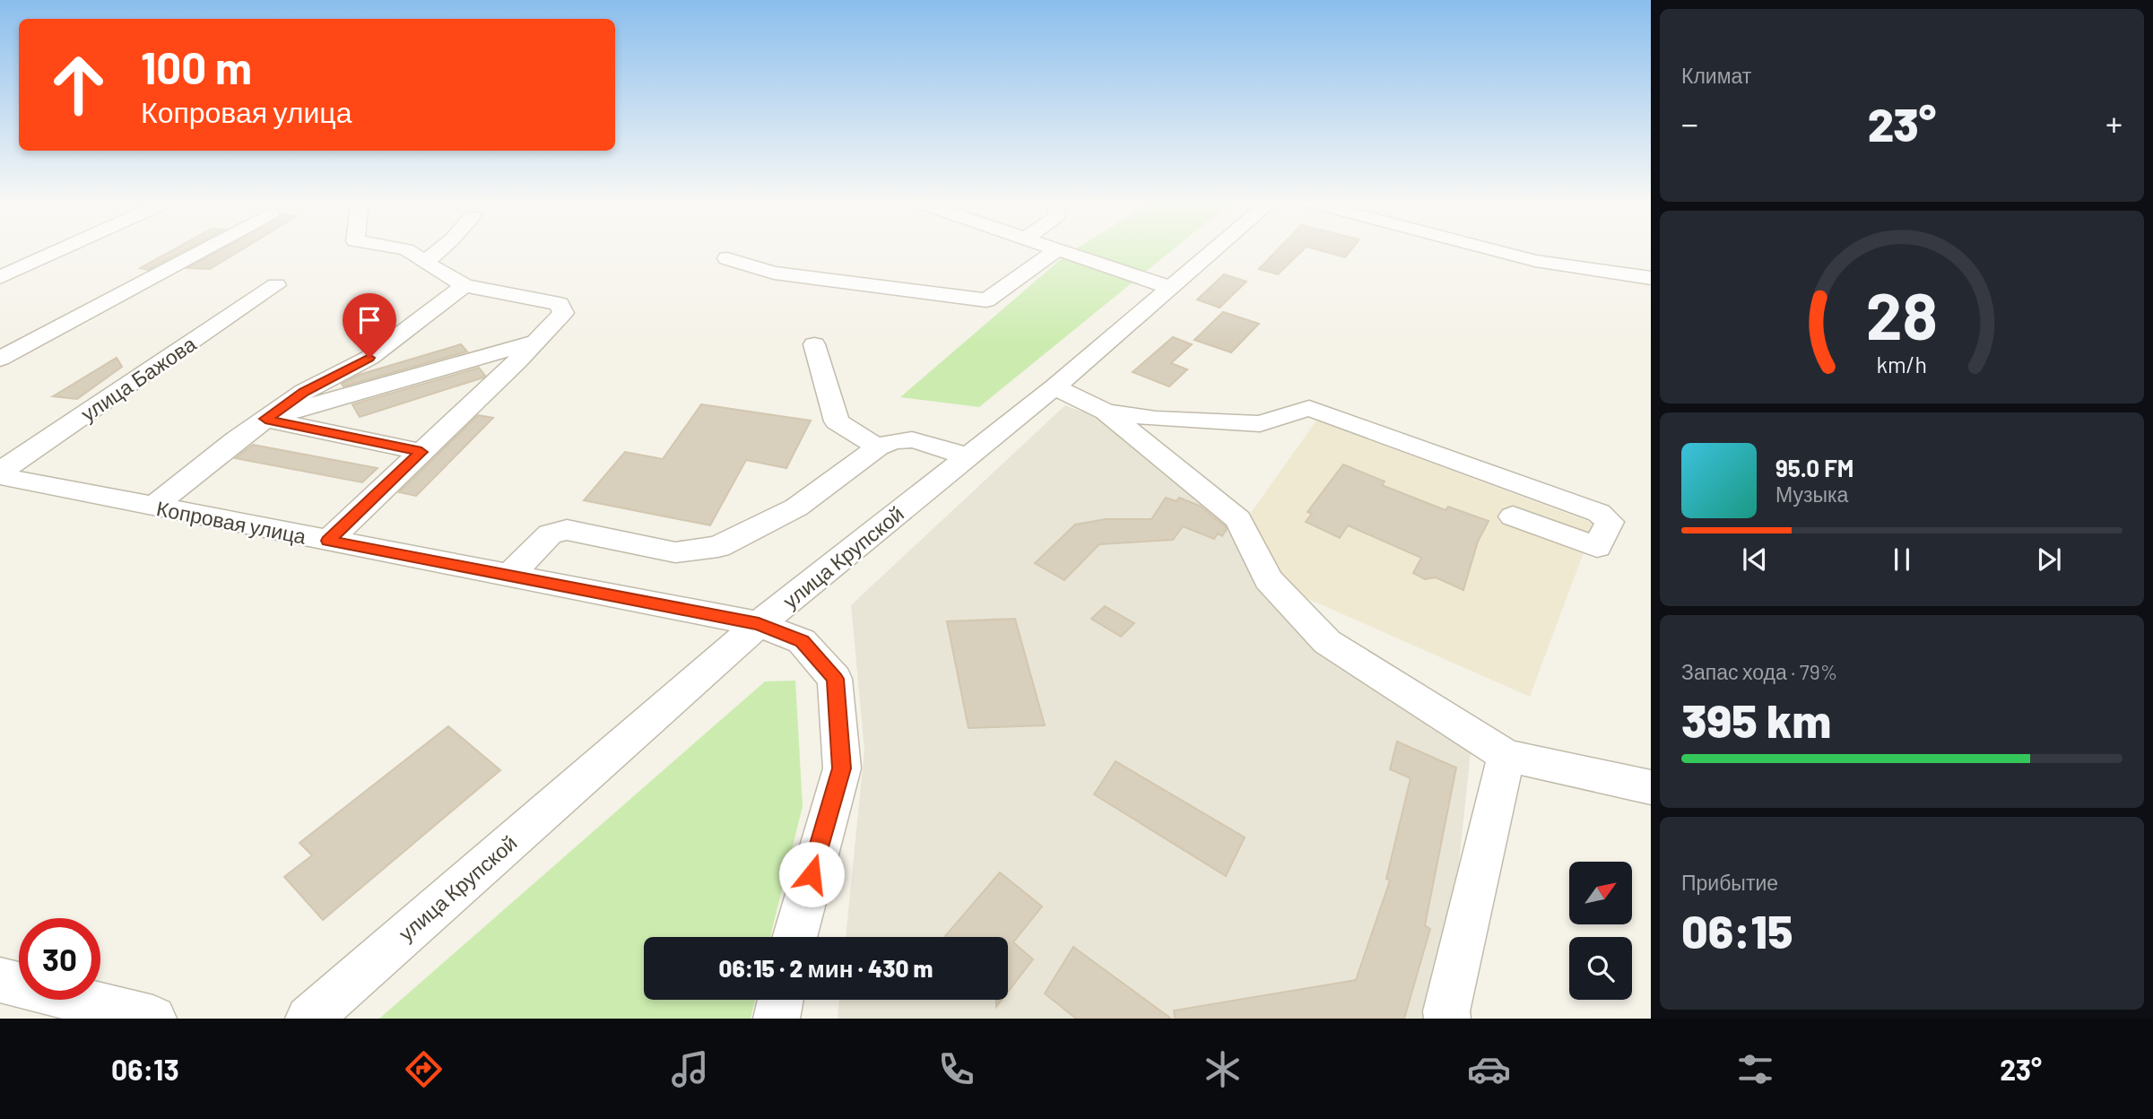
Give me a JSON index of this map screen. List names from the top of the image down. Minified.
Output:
{"streets":{"street":["улица Бажова","Копровая улица","улица Крупской"]},"crossings":[["улица Бажова","Копровая улица"],["Копровая улица","улица Крупской"]],"north":"top right","page":{"tile":["Климат",["Запас хода · 79%","395 km"],["Прибытие","06:15"]],"turn":["100 m","Копровая улица"],"heat":["−","23°","+"],"song":["95.0 FM","Музыка"],"limit":"30","trip":"06:15 · 2 мин · 430 m","tabs":["06:13","23°"],"gauge":["28","km/h"]}}
